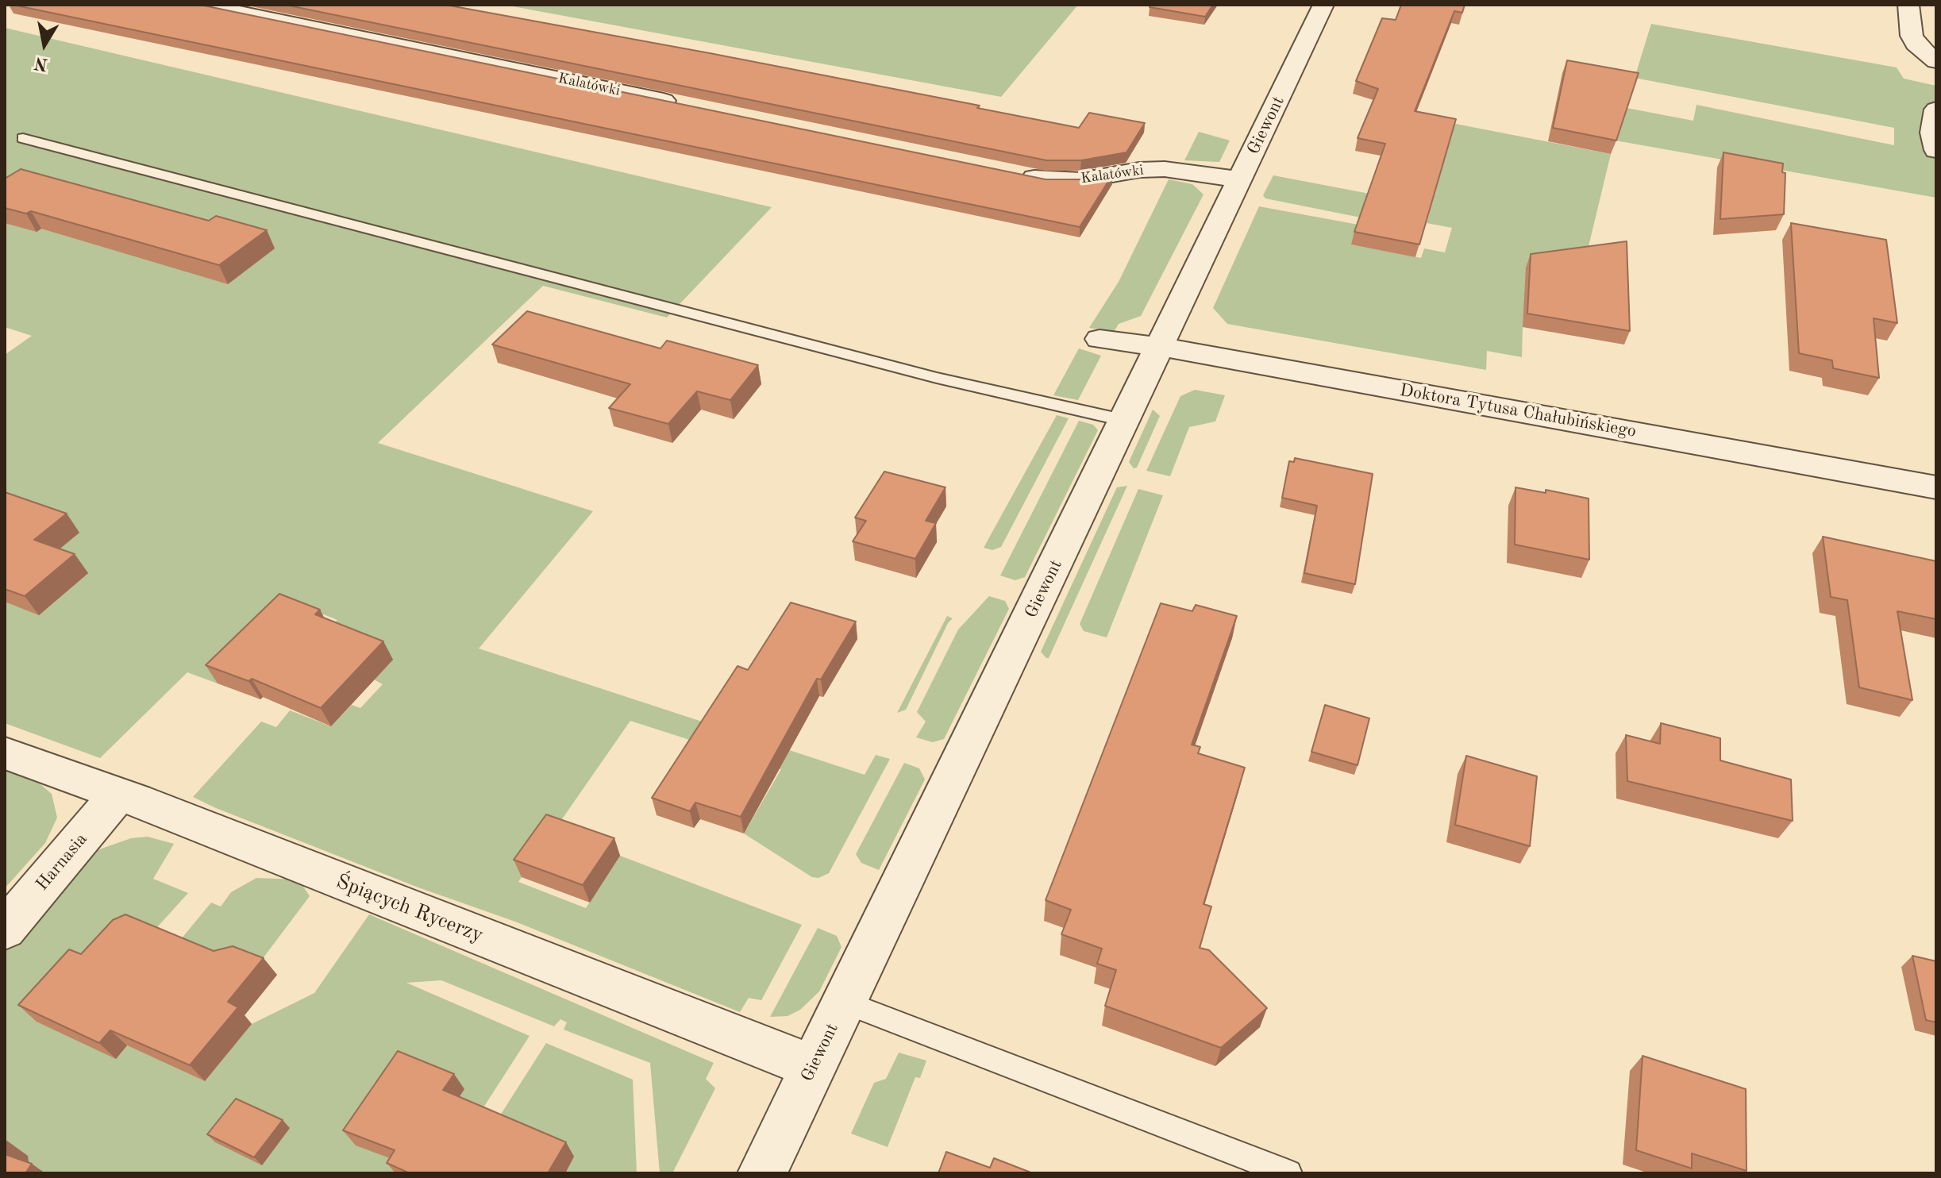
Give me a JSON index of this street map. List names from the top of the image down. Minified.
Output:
{"streets":{"street":["Kalatówki","Giewont","Doktora Tytusa Chałubińskiego","Harnasia","Śpiących Rycerzy"]},"crossings":[["Kalatówki","Giewont"],["Giewont","Doktora Tytusa Chałubińskiego"],["Giewont","Śpiących Rycerzy"],["Harnasia","Śpiących Rycerzy"]],"north":"bottom"}
